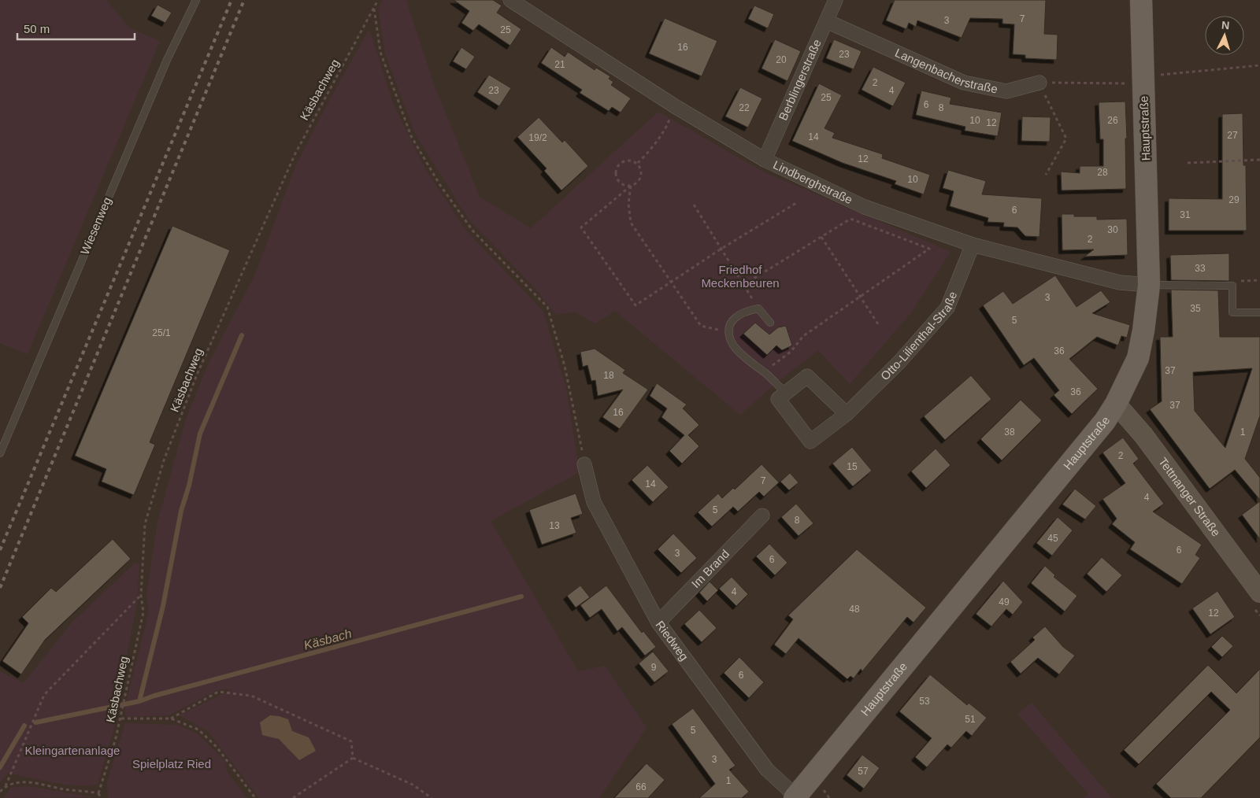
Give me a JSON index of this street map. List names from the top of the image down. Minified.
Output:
{"streets":{"main road":["Hauptstraße","Tettnanger Straße"],"street":["Langenbacherstraße","Berblingerstraße","Lindberghstraße","Otto-Lilienthal-Straße","Im Brand","Riedweg"],"lane":["Wiesenweg"],"path":["Käsbachweg"]},"crossings":[["Langenbacherstraße","Berblingerstraße"],["Berblingerstraße","Lindberghstraße"],["Hauptstraße","Lindberghstraße"],["Hauptstraße","Tettnanger Straße"],["Hauptstraße","Riedweg"],["Lindberghstraße","Otto-Lilienthal-Straße"],["Im Brand","Riedweg"]],"water":["Käsbach"],"parks":["Friedhof Meckenbeuren","Kleingartenanlage","Spielplatz Ried"],"house_numbers":["7","3","25","16","23","20","21","2","23","4","25","6","22","8","10","26","12","27","14","19/2","12","28","10","29","6","31","30","2","33","3","35","5","25/1","36","37","18","36","37","16","38","1","2","15","7","14","4","5","8","13","45","6","3","6","4","49","48","12","9","6","53","51","5","3","57","1","66"],"scale_bar":"50 m","north":"top"}
